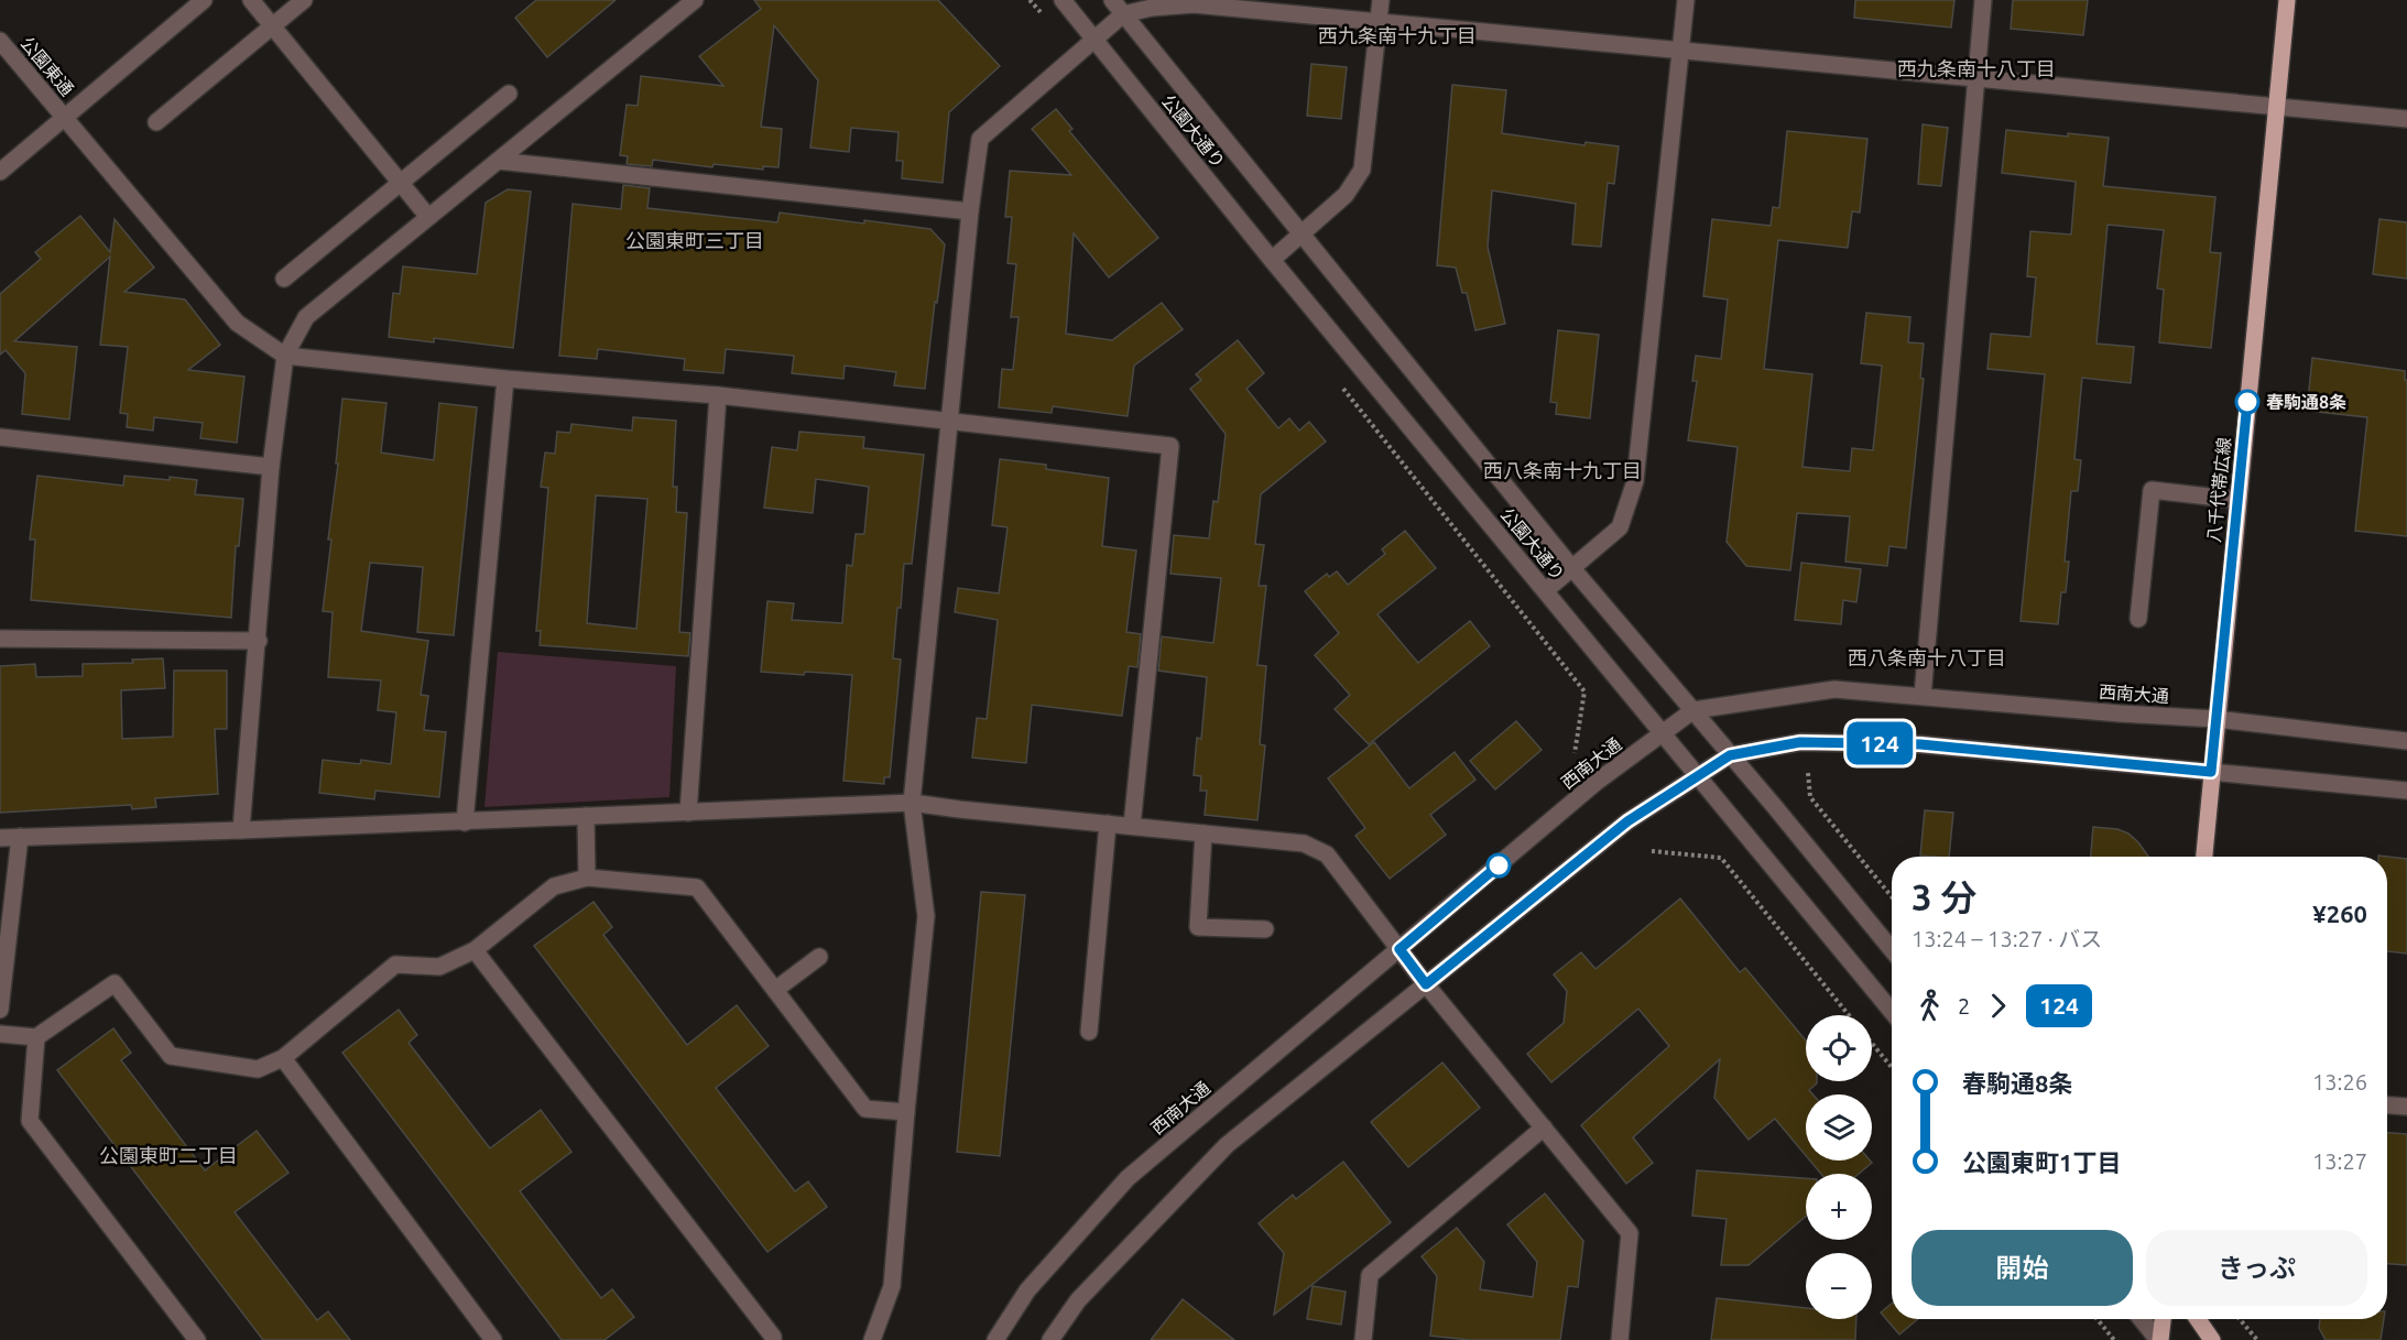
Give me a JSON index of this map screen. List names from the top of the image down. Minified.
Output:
{"streets":{"main road":["八千代帯広線"],"street":["公園東通","公園大通り","西南大通"]},"crossings":[["公園大通り","西南大通"],["八千代帯広線","西南大通"]],"districts":["西九条南十九丁目","西九条南十八丁目","公園東町三丁目","西八条南十九丁目","西八条南十八丁目","公園東町二丁目"],"places":["春駒通8条"],"lines":["bus line 124"],"page":{"on_map":"124","heading":["3 分","13:24 – 13:27 · バス","¥260"],"legs":["2","124"],"map_buttons":["+","−"],"list":[{"name":"春駒通8条","value":"13:26"},{"name":"公園東町1丁目","value":"13:27"}],"buttons":["開始","きっぷ"]}}
